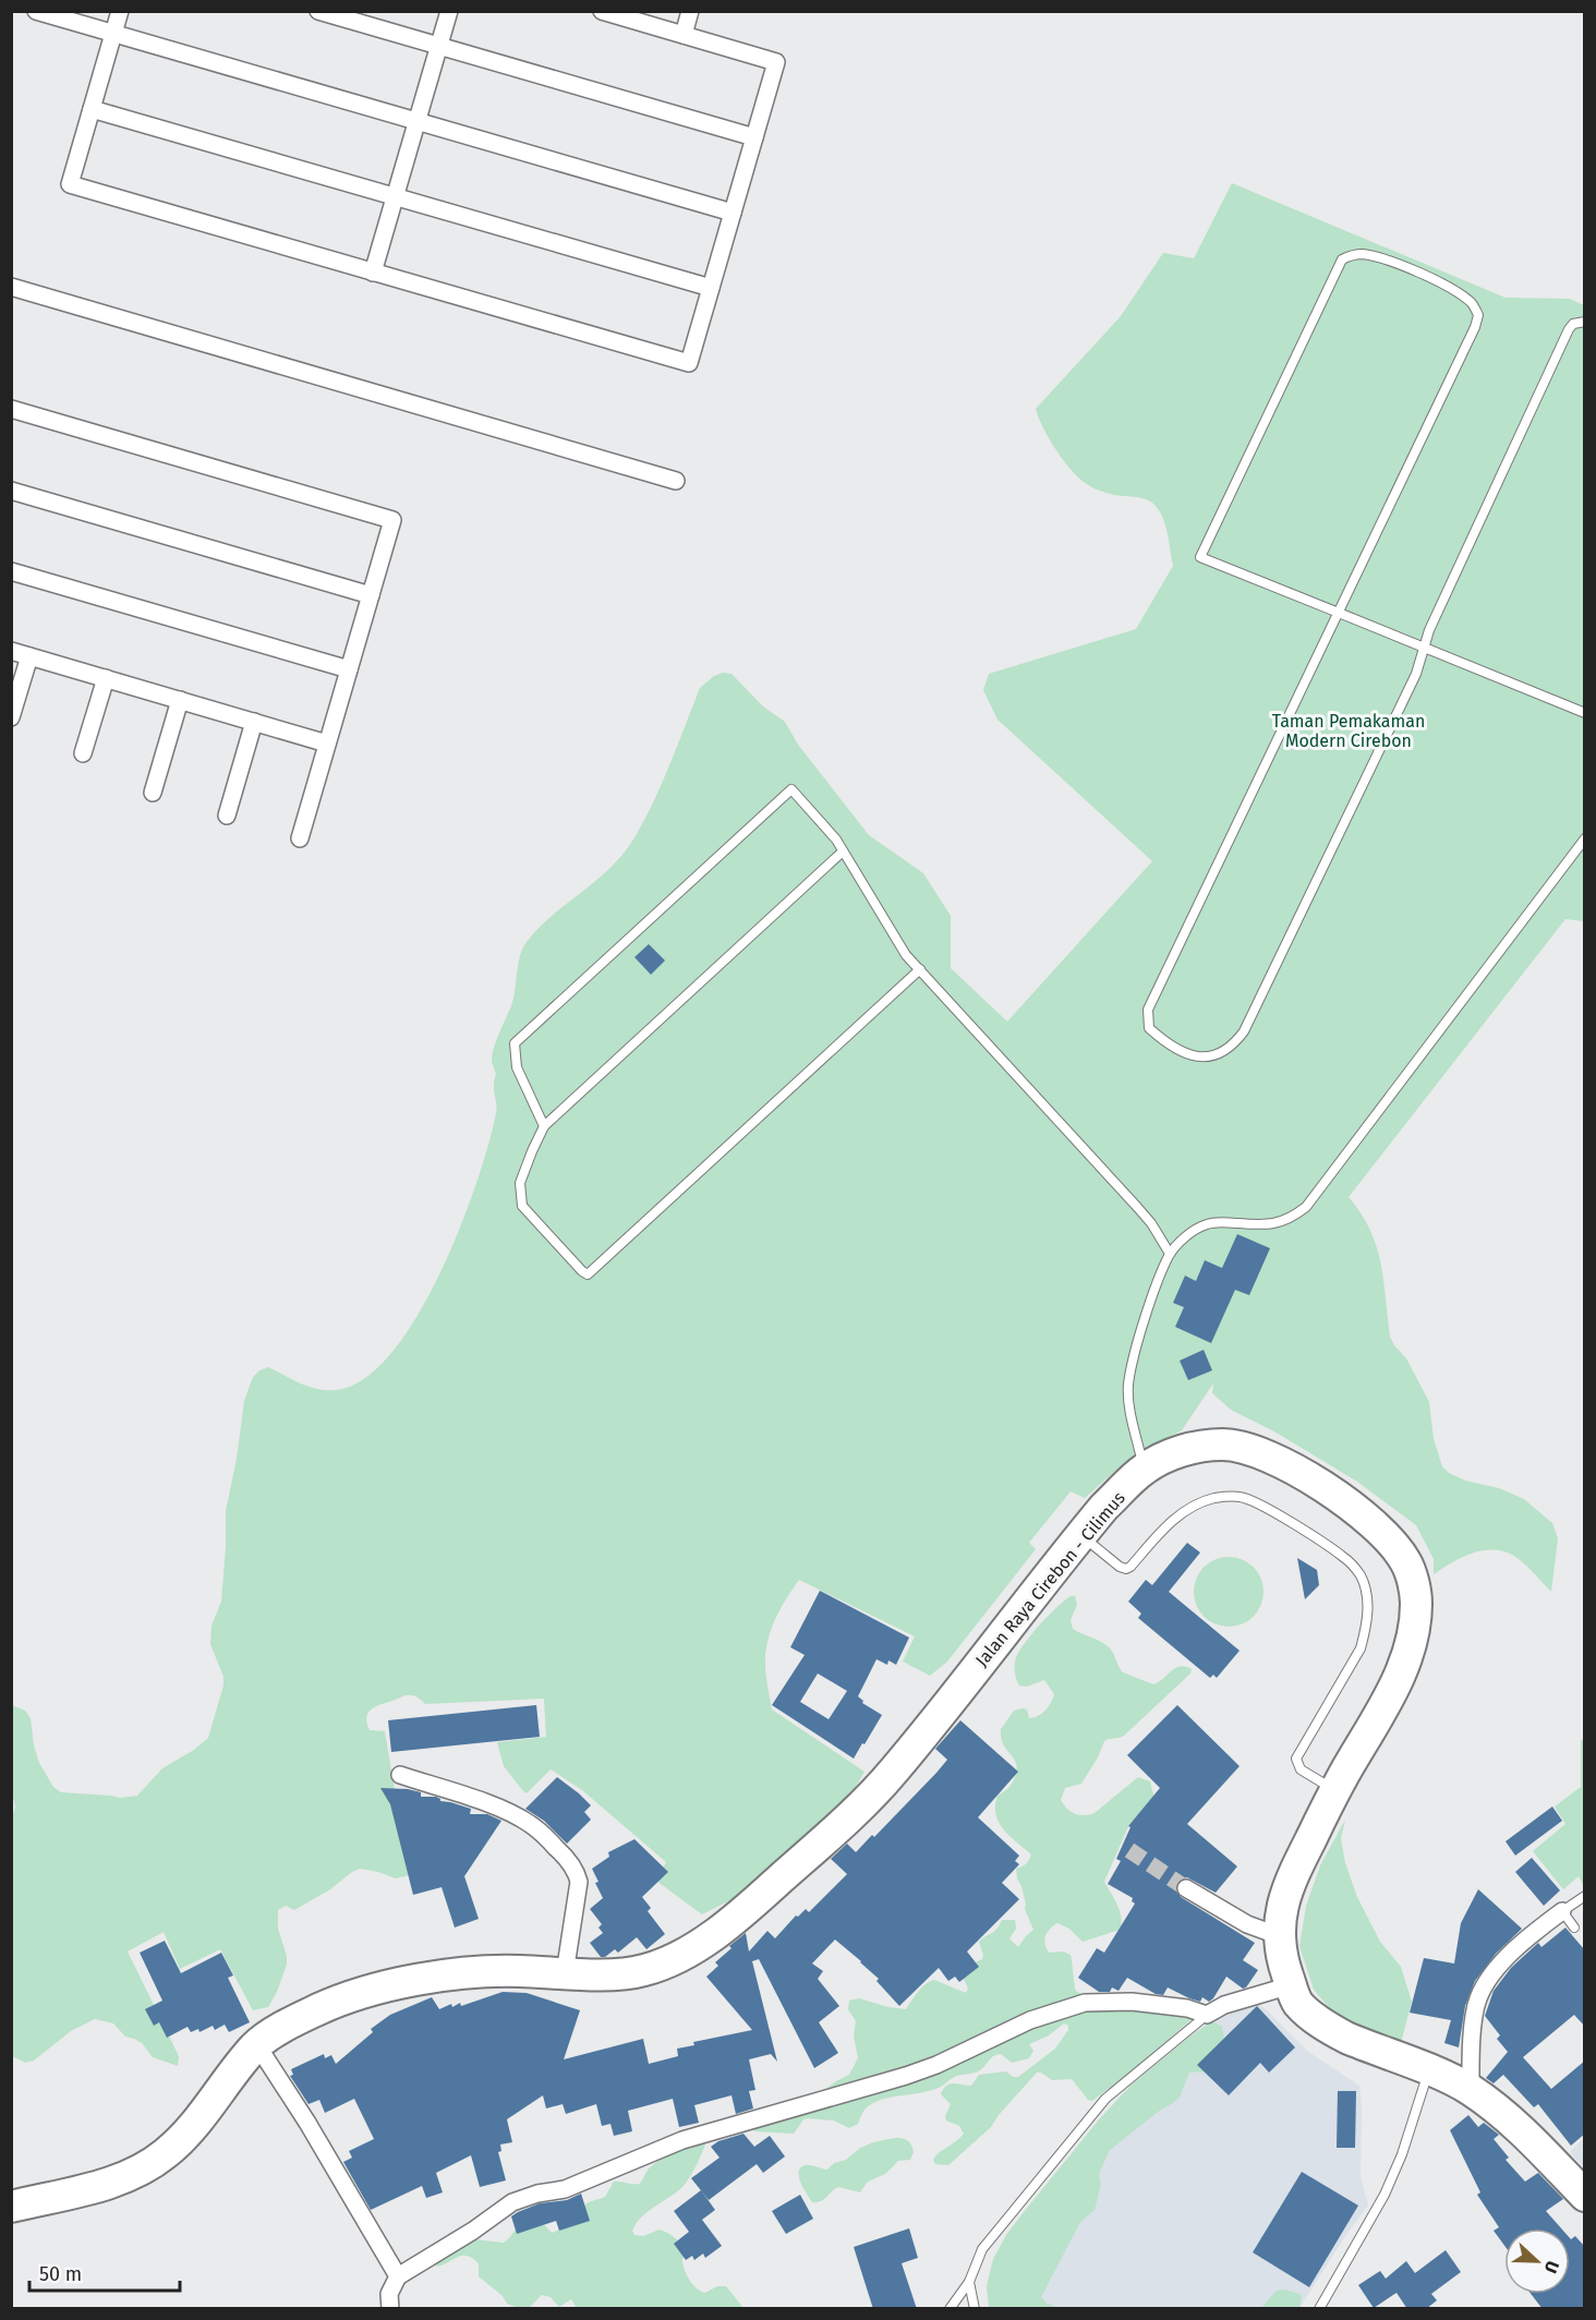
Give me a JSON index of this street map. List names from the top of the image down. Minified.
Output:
{"streets":{"highway":["Jalan Raya Cirebon - Cilimus"]},"parks":["Taman Pemakaman Modern Cirebon"],"scale_bar":"50 m","north":"right"}
